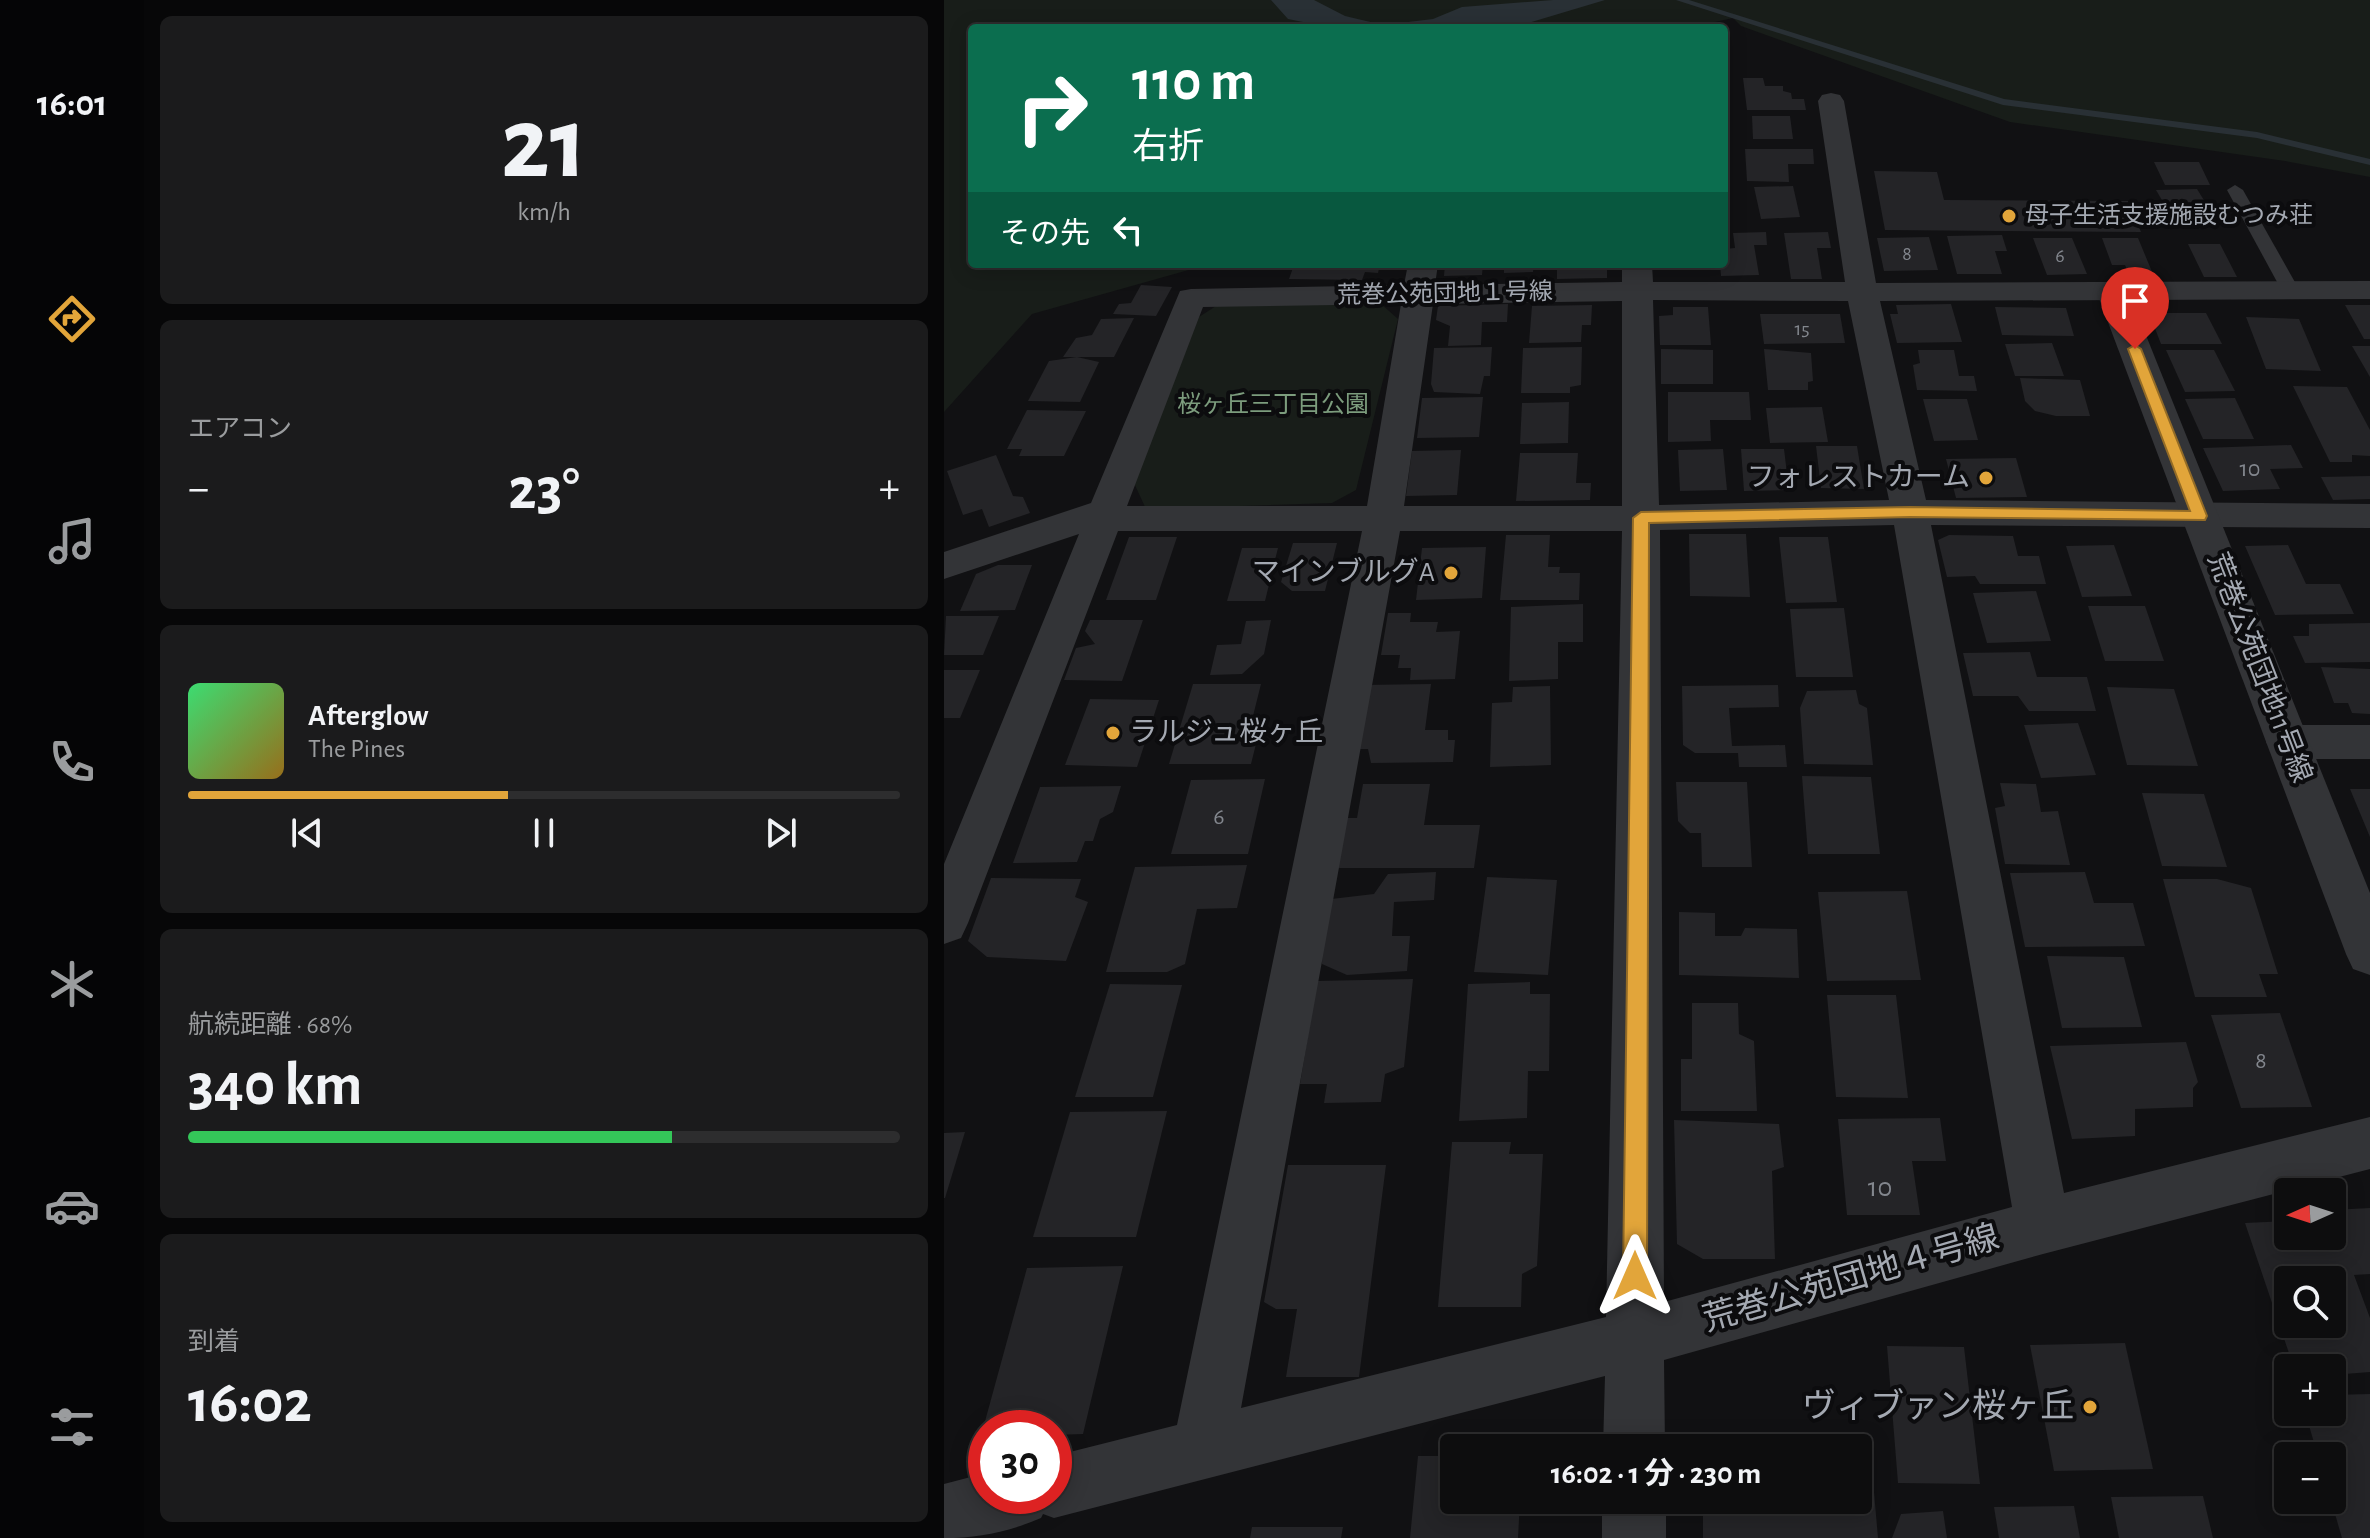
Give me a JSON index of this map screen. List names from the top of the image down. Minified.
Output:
{"streets":{"street":["荒巻公苑団地１号線","荒巻公苑団地11号線","荒巻公苑団地４号線"]},"crossings":[["荒巻公苑団地１号線","荒巻公苑団地11号線"]],"parks":["桜ヶ丘三丁目公園"],"places":["母子生活支援施設むつみ荘","フォレストカーム","マインブルグA","ラルジュ桜ヶ丘","ヴィブァン桜ヶ丘"],"house_numbers":["8","6","15","10","6","8","10"],"north":"left","page":{"tabs":"16:01","tile":[["21","km/h"],"エアコン",["航続距離 · 68%","340 km"],["到着","16:02"]],"turn":["110 m","右折"],"then":"その先","heat":["−","23°","+"],"song":["Afterglow","The Pines"],"map_buttons":["+","−"],"limit":"30","trip":"16:02 · 1 分 · 230 m"}}
